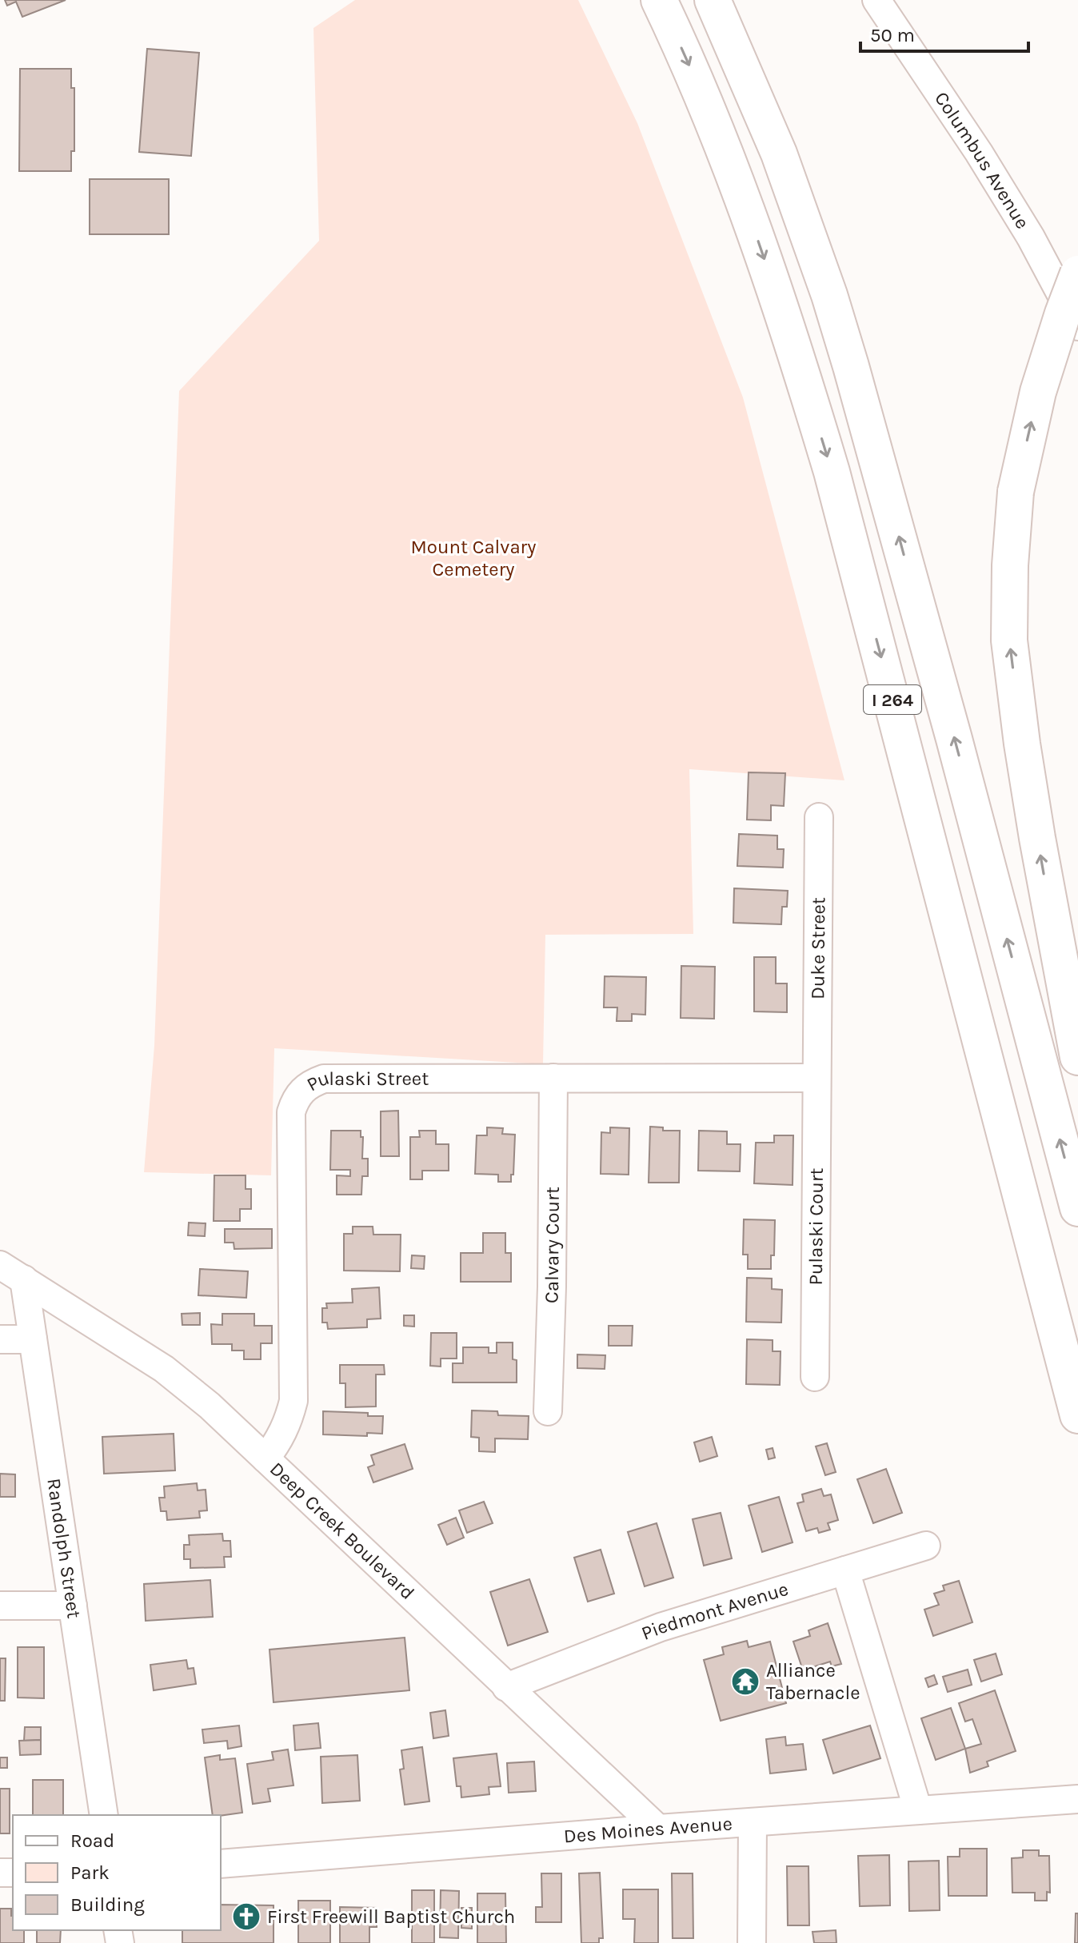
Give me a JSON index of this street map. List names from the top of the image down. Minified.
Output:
{"streets":{"highway":["I 264"],"street":["Columbus Avenue","Duke Street","Pulaski Street","Pulaski Court","Calvary Court","Deep Creek Boulevard","Randolph Street","Piedmont Avenue","Des Moines Avenue"]},"crossings":[["Duke Street","Pulaski Street"],["Duke Street","Pulaski Court"],["Pulaski Street","Pulaski Court"],["Pulaski Street","Calvary Court"],["Pulaski Street","Deep Creek Boulevard"],["Deep Creek Boulevard","Randolph Street"],["Deep Creek Boulevard","Piedmont Avenue"],["Deep Creek Boulevard","Des Moines Avenue"]],"parks":["Mount Calvary Cemetery"],"places":{"temple":["Alliance Tabernacle"],"church":["First Freewill Baptist Church"]},"legend":["Road","Park","Building"],"scale_bar":"50 m"}
